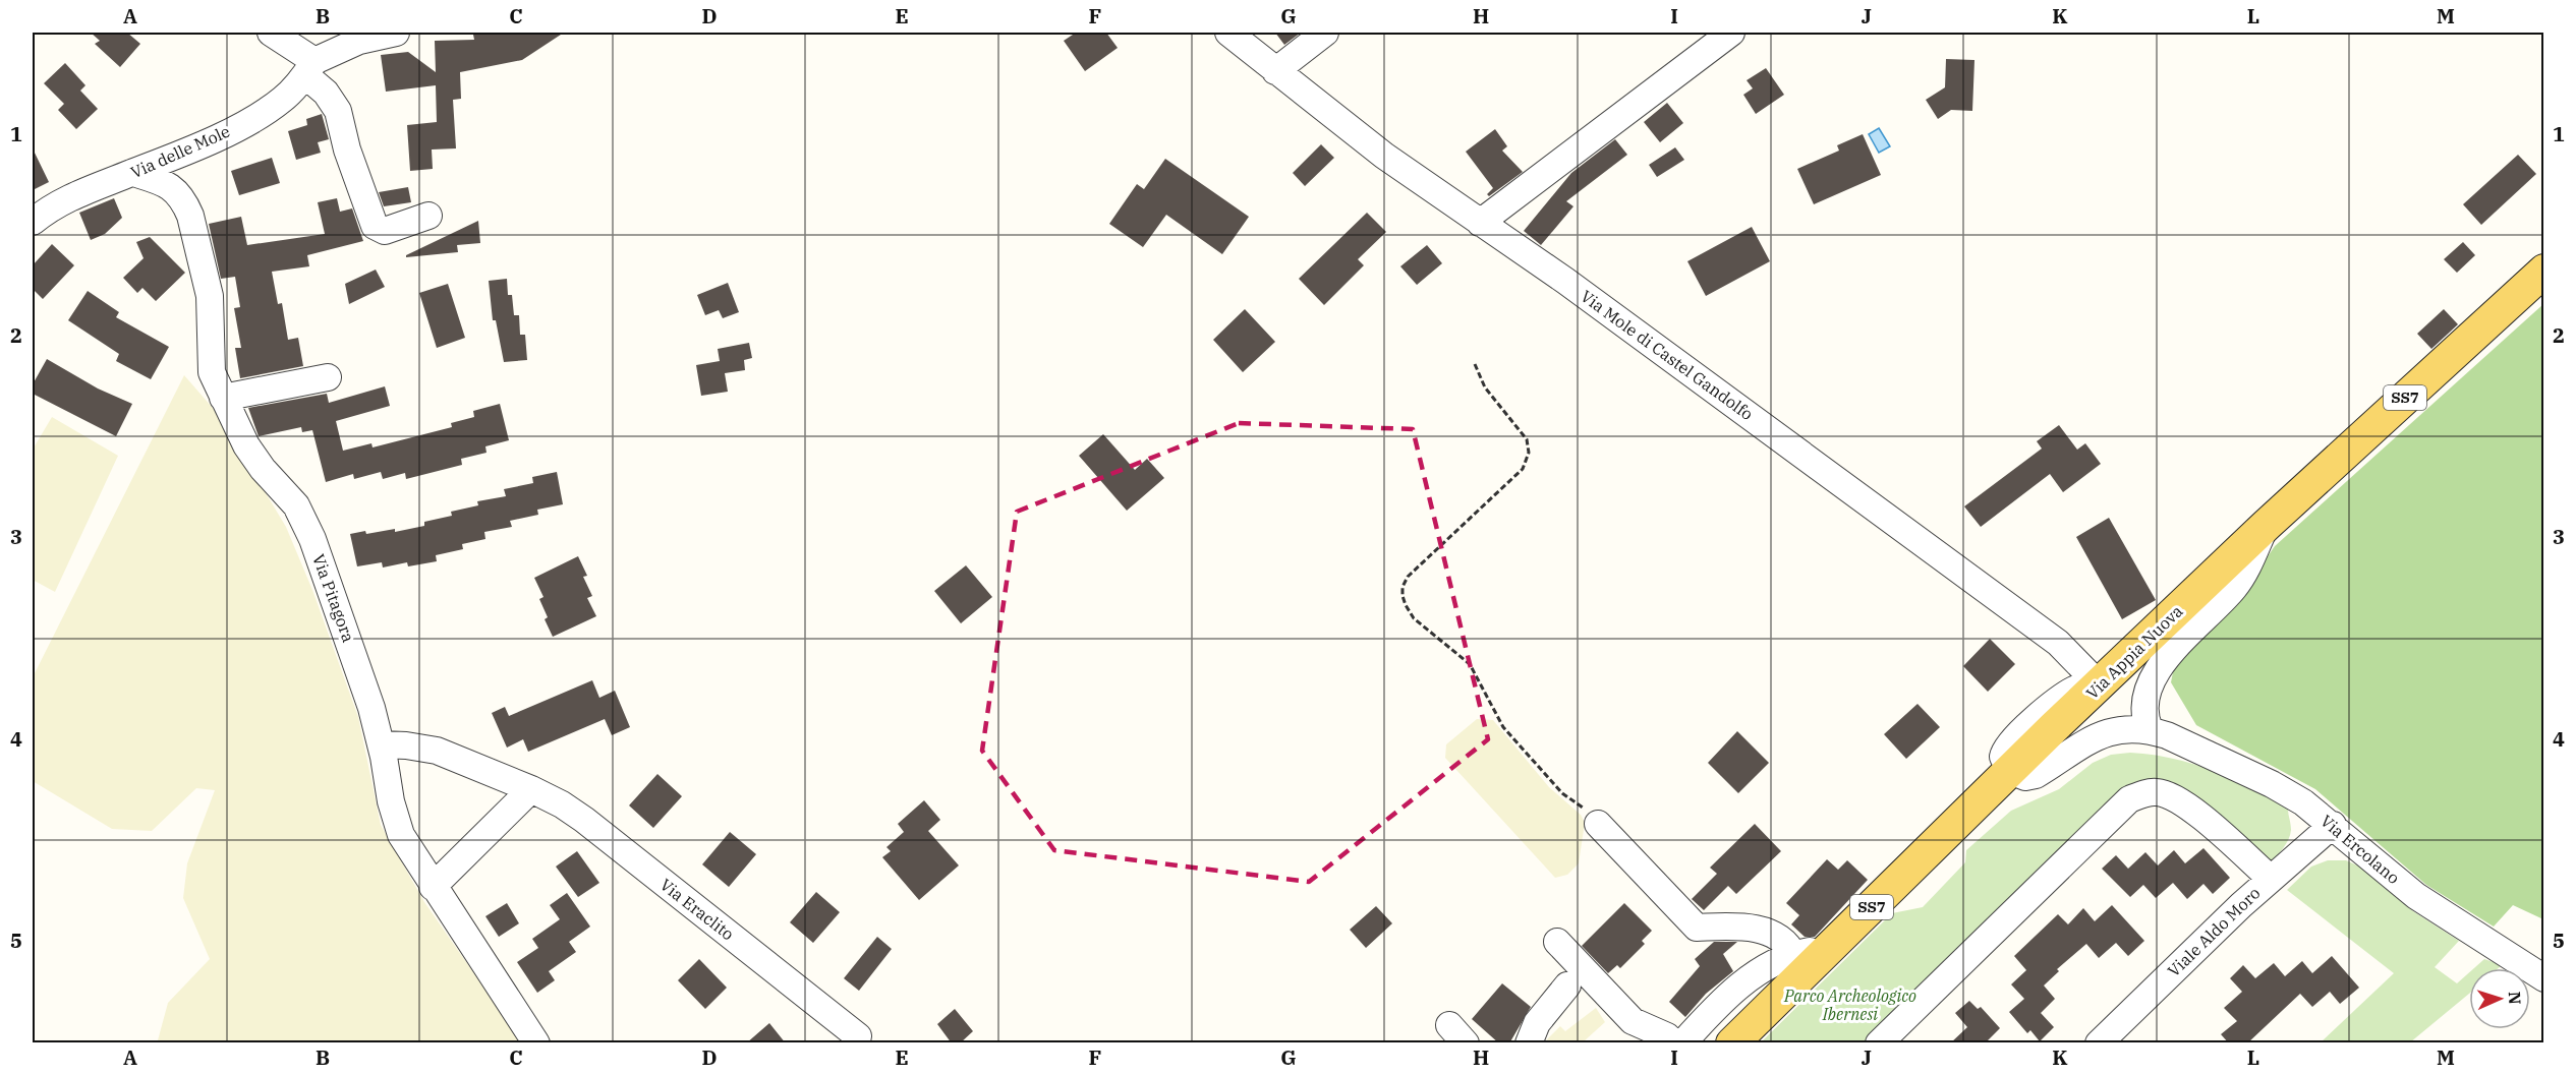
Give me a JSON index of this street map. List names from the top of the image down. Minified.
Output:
{"streets":{"main road":["SS7","Via Appia Nuova"],"street":["Via delle Mole","Via Mole di Castel Gandolfo","Via Pitagora","Via Ercolano","Via Eraclito","Viale Aldo Moro"]},"crossings":[["Via delle Mole","Via Pitagora"],["Via Mole di Castel Gandolfo","Via Appia Nuova"],["Via Pitagora","Via Eraclito"],["Via Ercolano","Viale Aldo Moro"]],"parks":["Parco Archeologico Ibernesi"],"north":"right","grid":{"columns":["A","B","C","D","E","F","G","H","I","J","K","L","M"],"rows":["1","2","3","4","5"]}}
